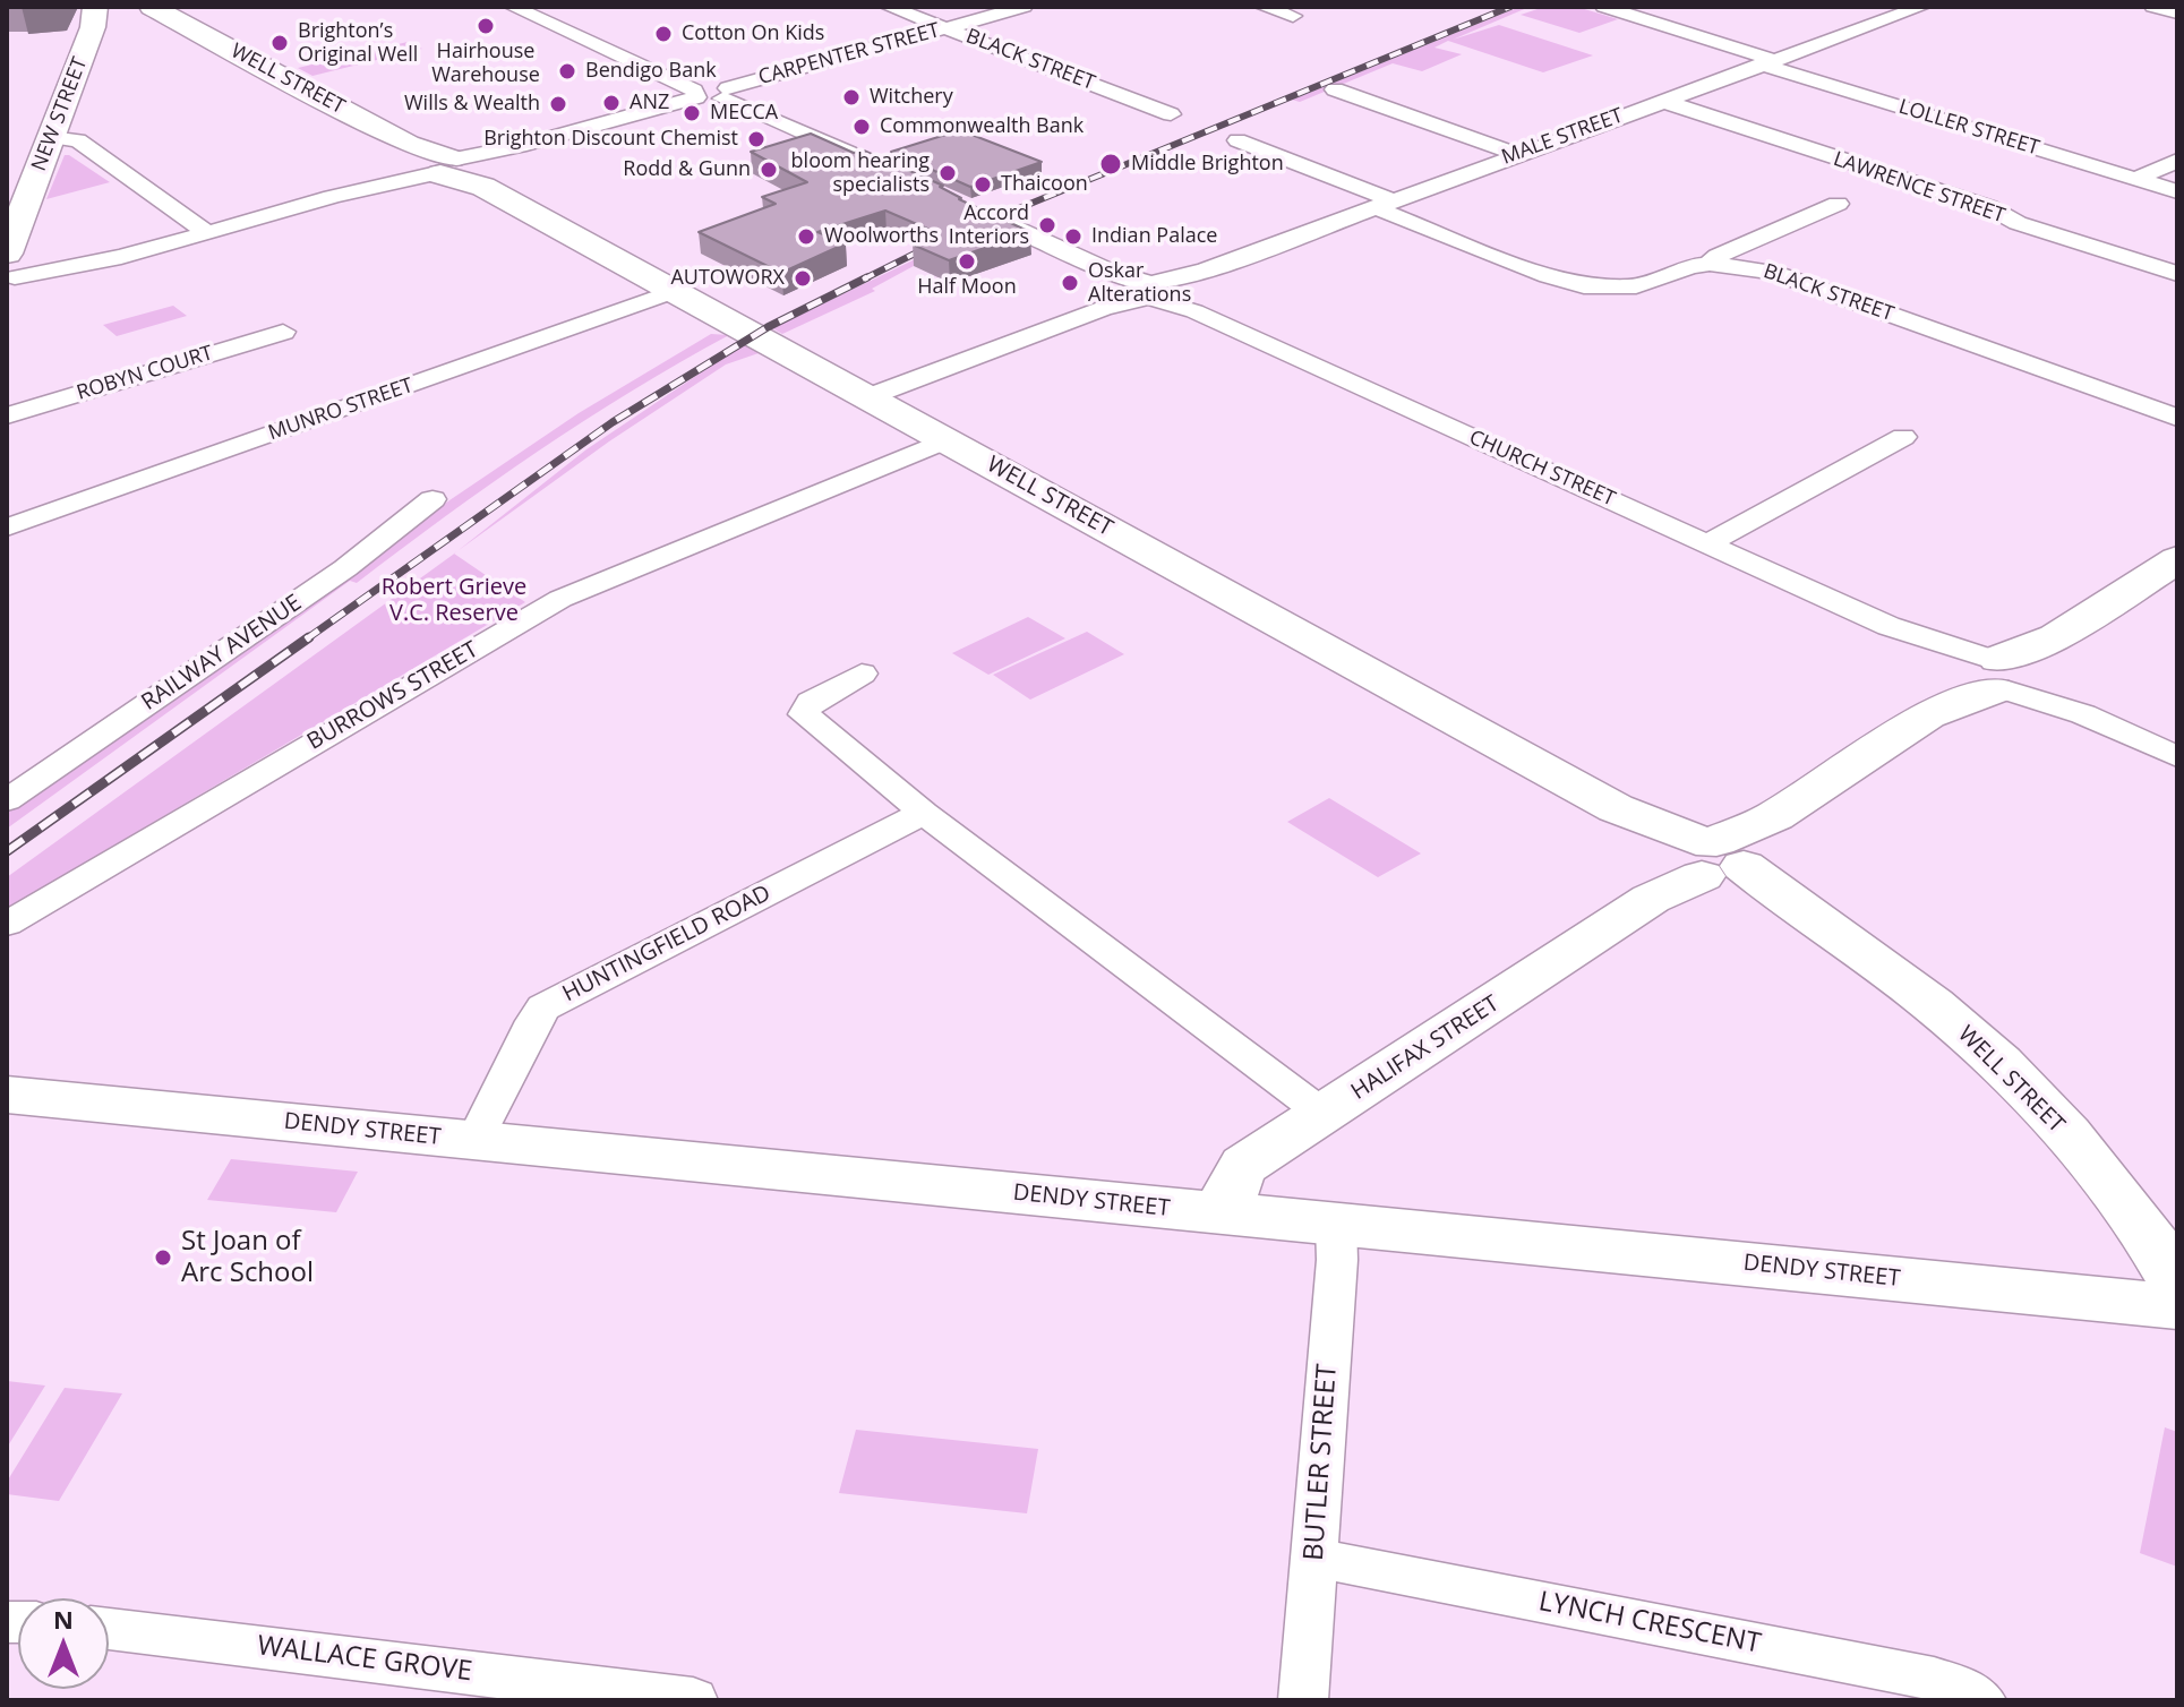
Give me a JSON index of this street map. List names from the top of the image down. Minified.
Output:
{"streets":{"street":["CARPENTER STREET","BLACK STREET","WELL STREET","NEW STREET","LOLLER STREET","MALE STREET","LAWRENCE STREET","ROBYN COURT","MUNRO STREET","CHURCH STREET","RAILWAY AVENUE","BURROWS STREET","HUNTINGFIELD ROAD","HALIFAX STREET","DENDY STREET","BUTLER STREET","LYNCH CRESCENT","WALLACE GROVE"]},"crossings":[["CARPENTER STREET","BLACK STREET"],["CARPENTER STREET","WELL STREET"],["CARPENTER STREET","NEW STREET"],["BLACK STREET","MALE STREET"],["WELL STREET","NEW STREET"],["WELL STREET","MALE STREET"],["WELL STREET","MUNRO STREET"],["WELL STREET","BURROWS STREET"],["WELL STREET","HALIFAX STREET"],["LOLLER STREET","MALE STREET"],["MALE STREET","LAWRENCE STREET"],["MALE STREET","CHURCH STREET"],["CHURCH STREET","HALIFAX STREET"],["HUNTINGFIELD ROAD","DENDY STREET"],["HALIFAX STREET","DENDY STREET"],["DENDY STREET","BUTLER STREET"],["BUTLER STREET","LYNCH CRESCENT"]],"parks":["Robert Grieve V.C. Reserve"],"places":["Hairhouse Warehouse","Cotton On Kids","Brighton’s Original Well","Bendigo Bank","Witchery","ANZ","Wills & Wealth","MECCA","Commonwealth Bank","Brighton Discount Chemist","Middle Brighton","Rodd & Gunn","bloom hearing specialists","Thaicoon","Accord Interiors","Woolworths","Indian Palace","Half Moon","AUTOWORX","Oskar Alterations","St Joan of Arc School"],"north":"top"}
